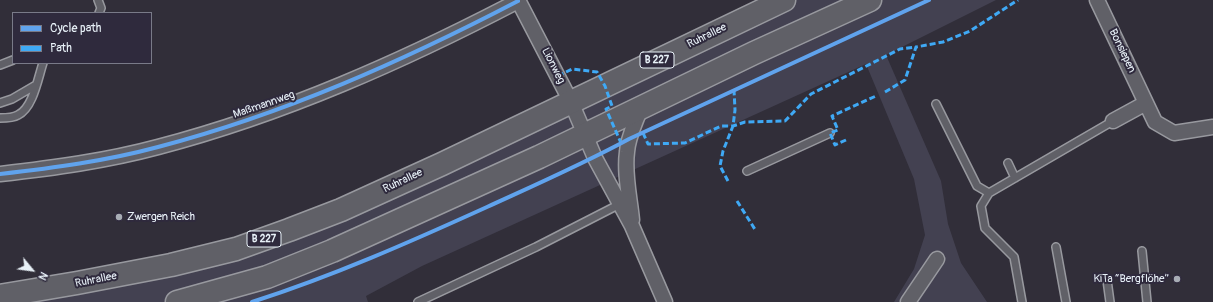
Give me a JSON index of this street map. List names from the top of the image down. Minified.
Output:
{"streets":{"main road":["Ruhrallee","B 227"],"street":["Bonsiepen","Lionweg","Maßmannweg"]},"crossings":[["Ruhrallee","Lionweg"],["Lionweg","Maßmannweg"]],"places":["Zwergen Reich","KiTa “Bergflöhe”"],"legend":["Cycle path","Path"],"north":"bottom right"}
